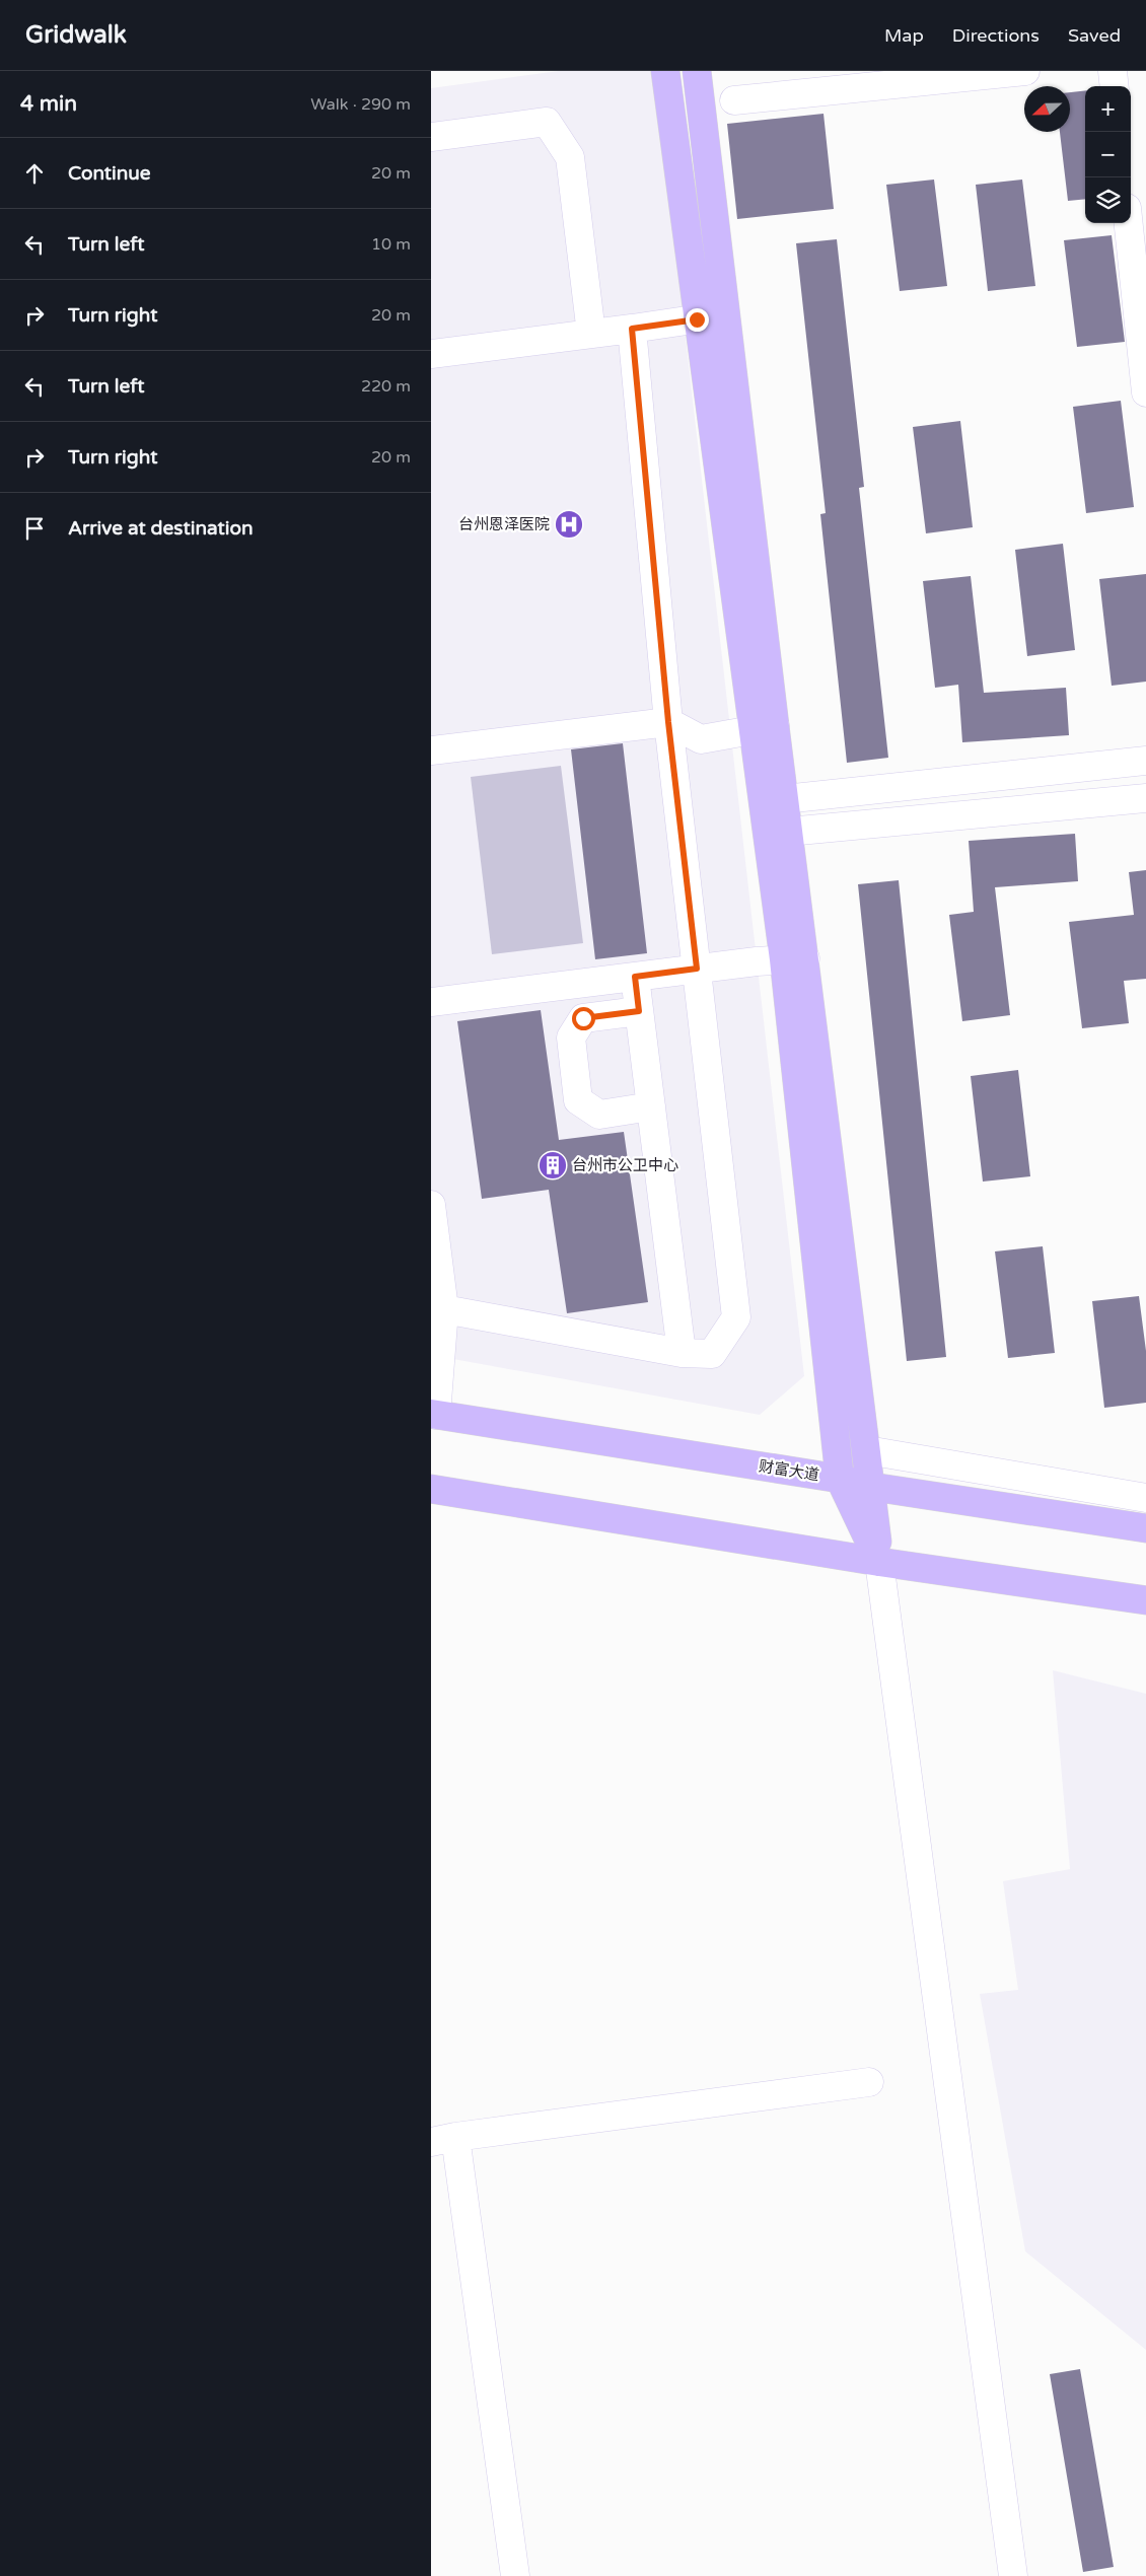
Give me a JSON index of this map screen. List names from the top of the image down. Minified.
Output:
{"streets":{"main road":["财富大道"]},"places":{"hospital":["台州恩泽医院"],"building":["台州市公卫中心"]},"north":"left","page":{"header":"Gridwalk","nav":["Map","Directions","Saved"],"heading":["4 min","Walk · 290 m"],"map_buttons":["+","−"],"list":[["Continue","20 m"],["Turn left","10 m"],["Turn right","20 m"],["Turn left","220 m"],["Turn right","20 m"],"Arrive at destination"]}}
